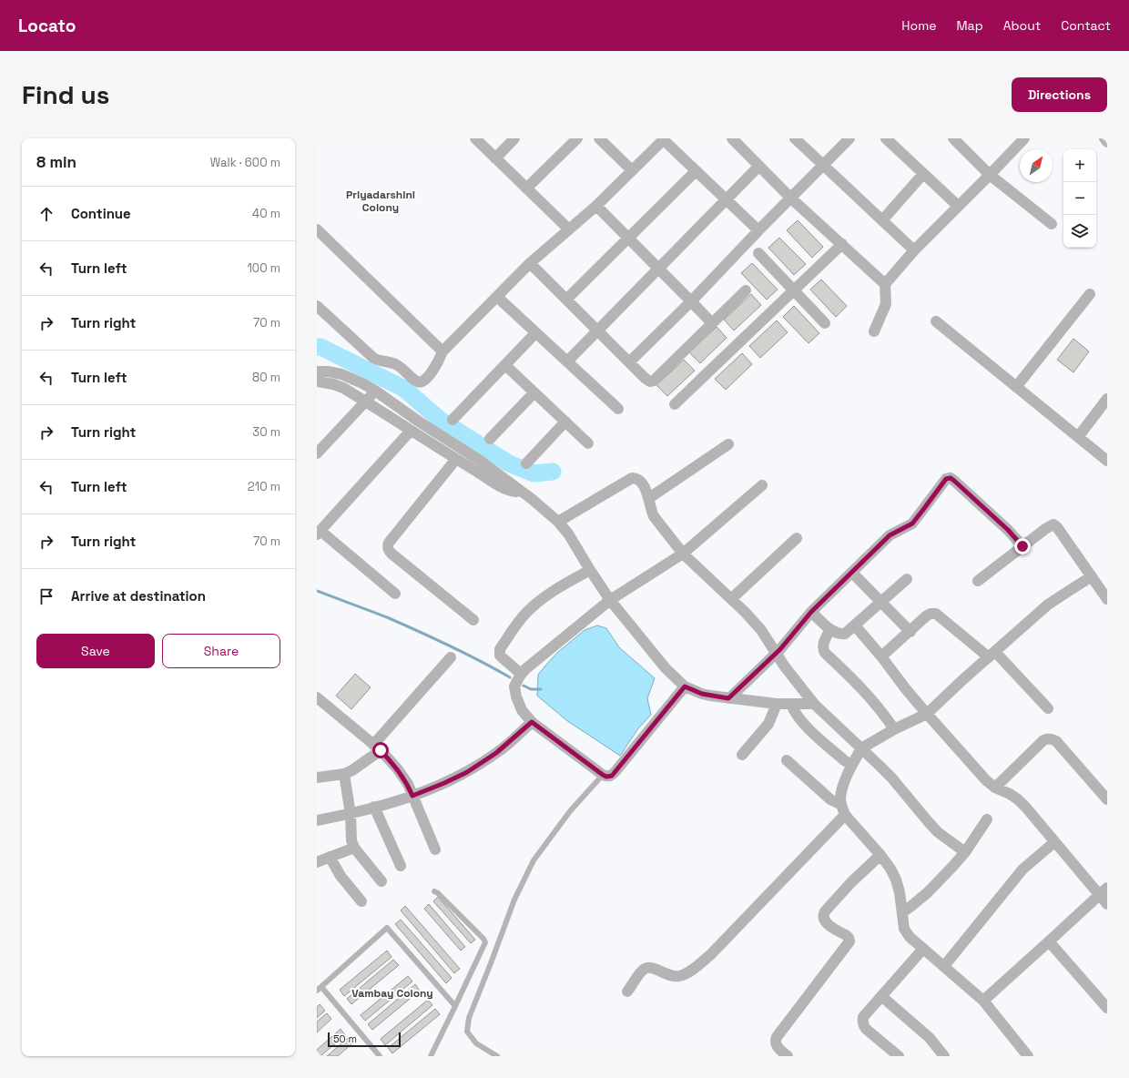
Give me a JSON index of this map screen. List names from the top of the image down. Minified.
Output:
{"districts":["Priyadarshini Colony","Vambay Colony"],"scale_bar":"50 m","north":"top right","page":{"header":"Locato","nav":["Home","Map","About","Contact"],"buttons":["Directions",["Save","Share"]],"title":"Find us","heading":["8 min","Walk · 600 m"],"map_buttons":["+","−"],"list":[["Continue","40 m"],["Turn left","100 m"],["Turn right","70 m"],["Turn left","80 m"],["Turn right","30 m"],["Turn left","210 m"],["Turn right","70 m"],"Arrive at destination"],"scale":"50 m"}}
